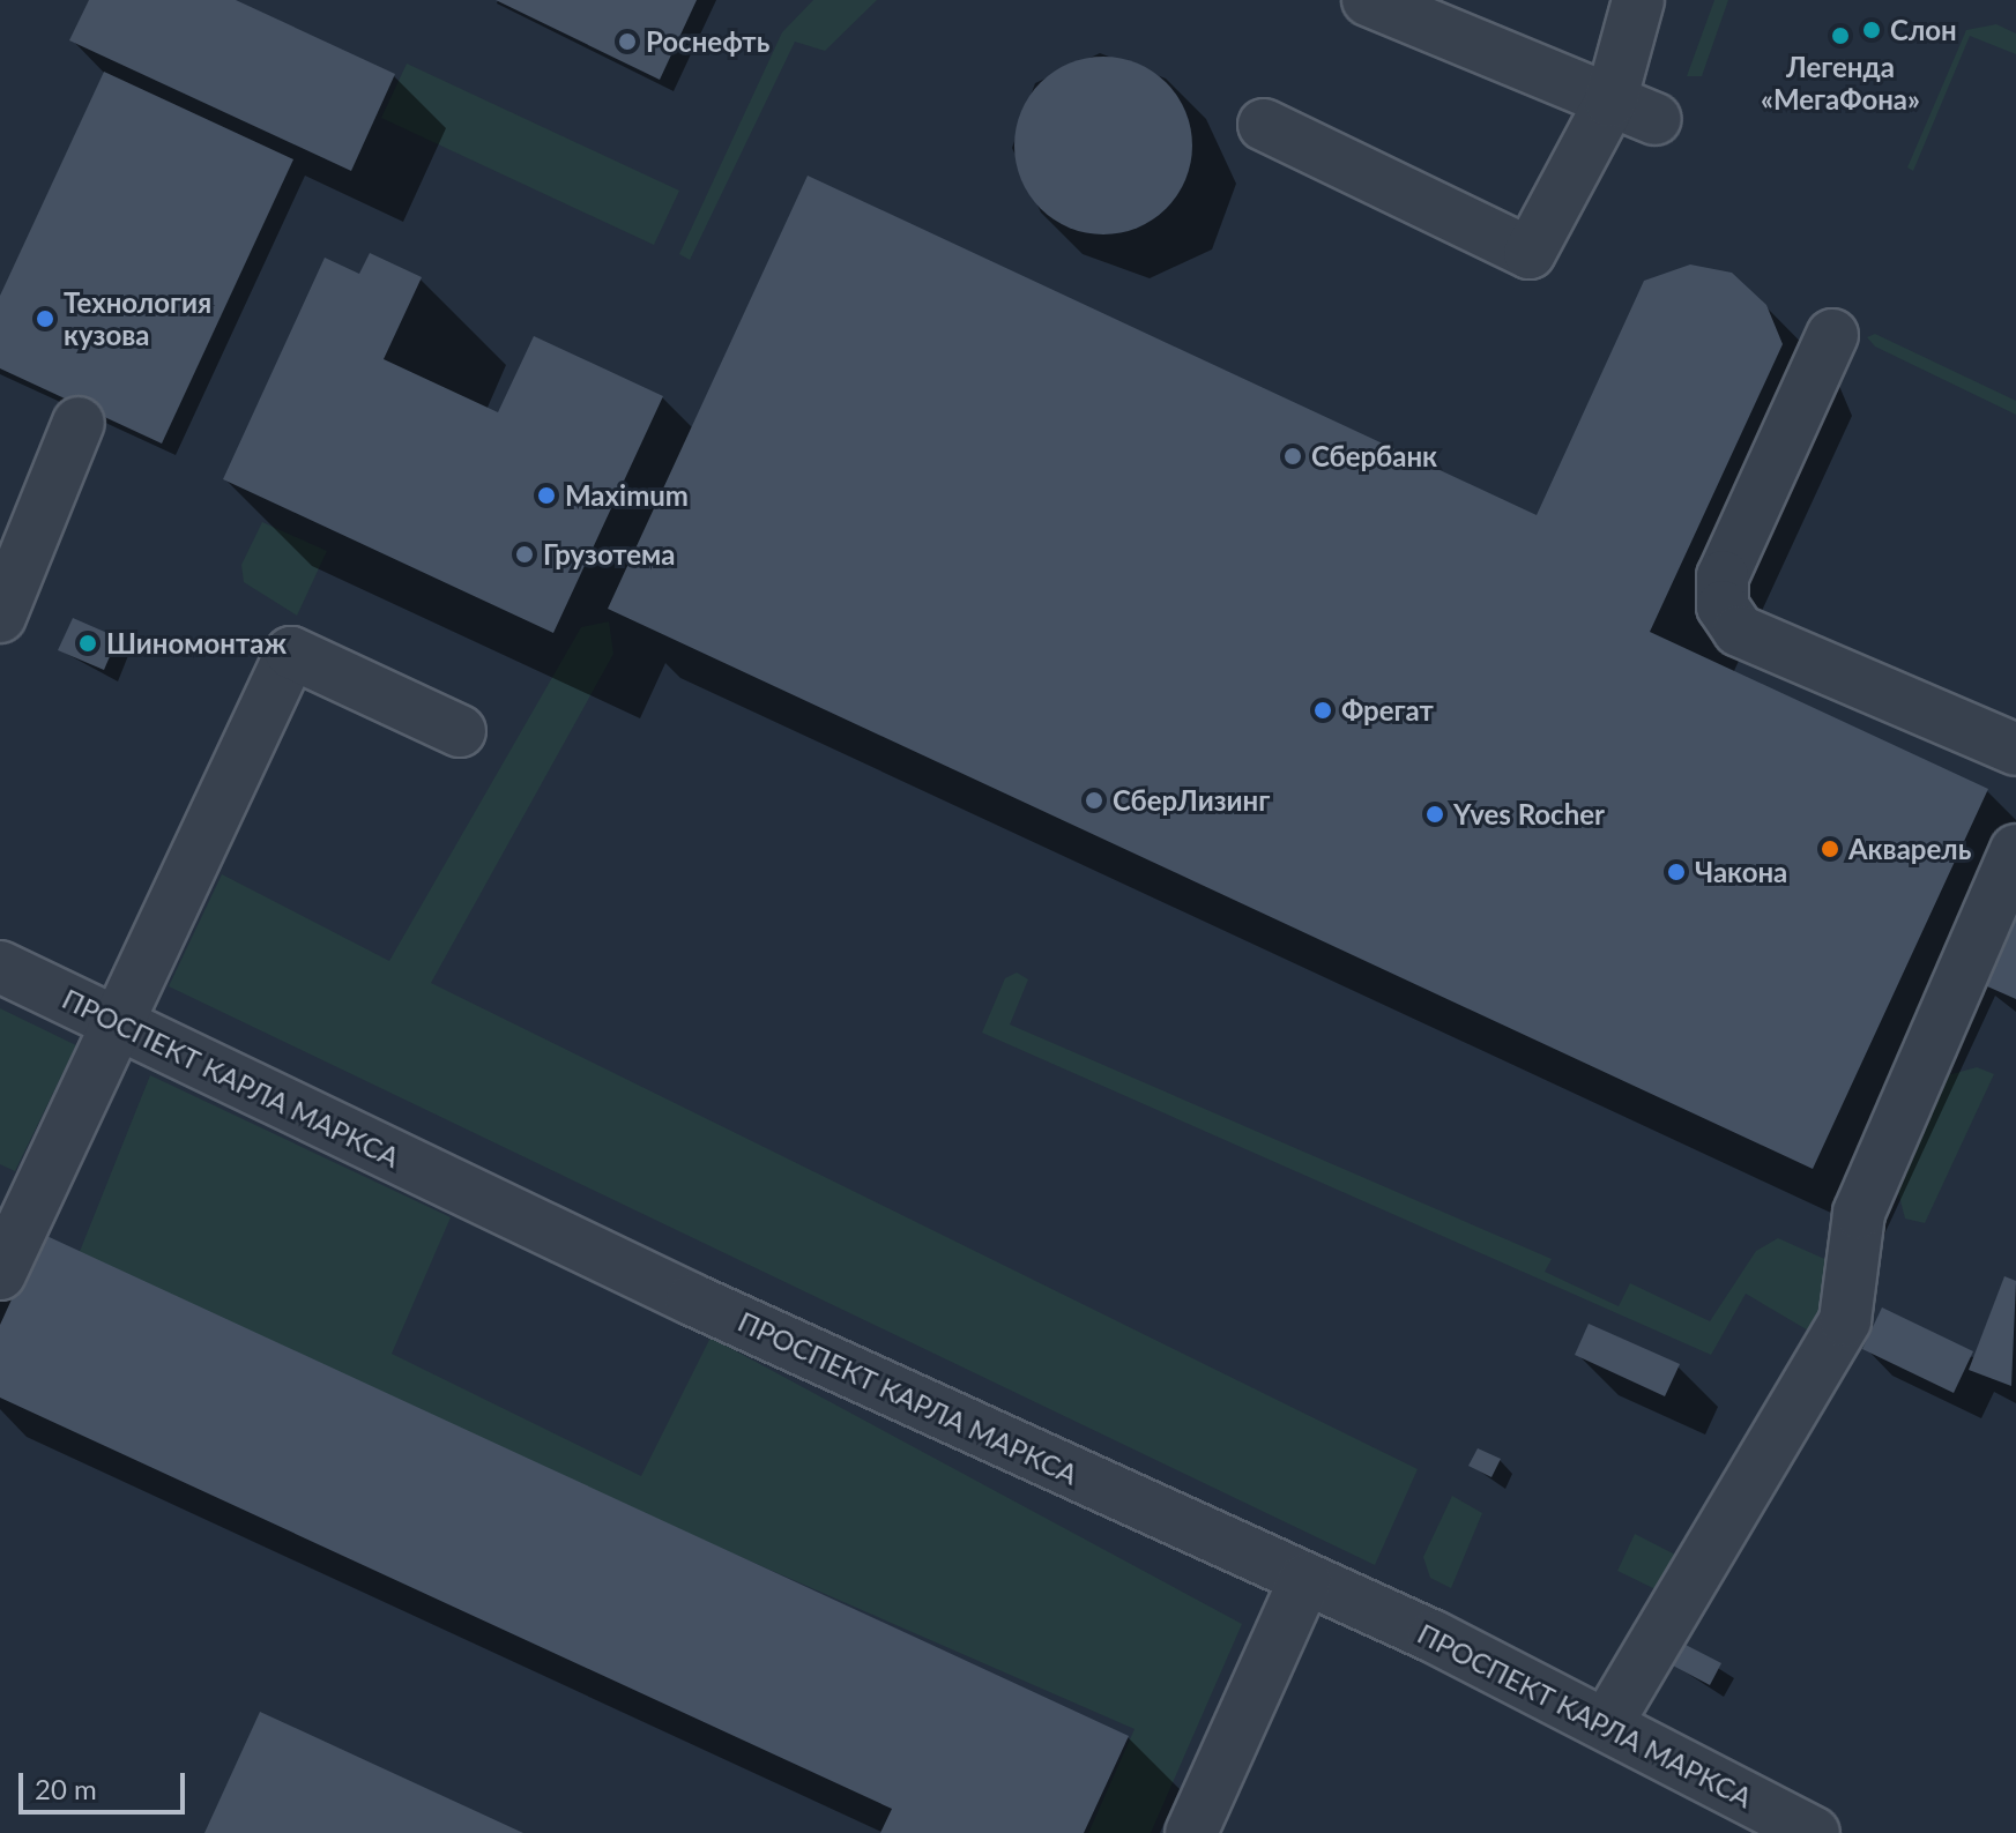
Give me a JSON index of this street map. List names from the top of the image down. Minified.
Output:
{"streets":{"street":["ПРОСПЕКТ КАРЛА МАРКСА"]},"places":["Слон","Легенда «МегаФона»","Роснефть","Технология кузова","Сбербанк","Maximum","Грузотема","Шиномонтаж","Фрегат","СберЛизинг","Yves Rocher","Акварель","Чакона"],"scale_bar":"20 m"}
